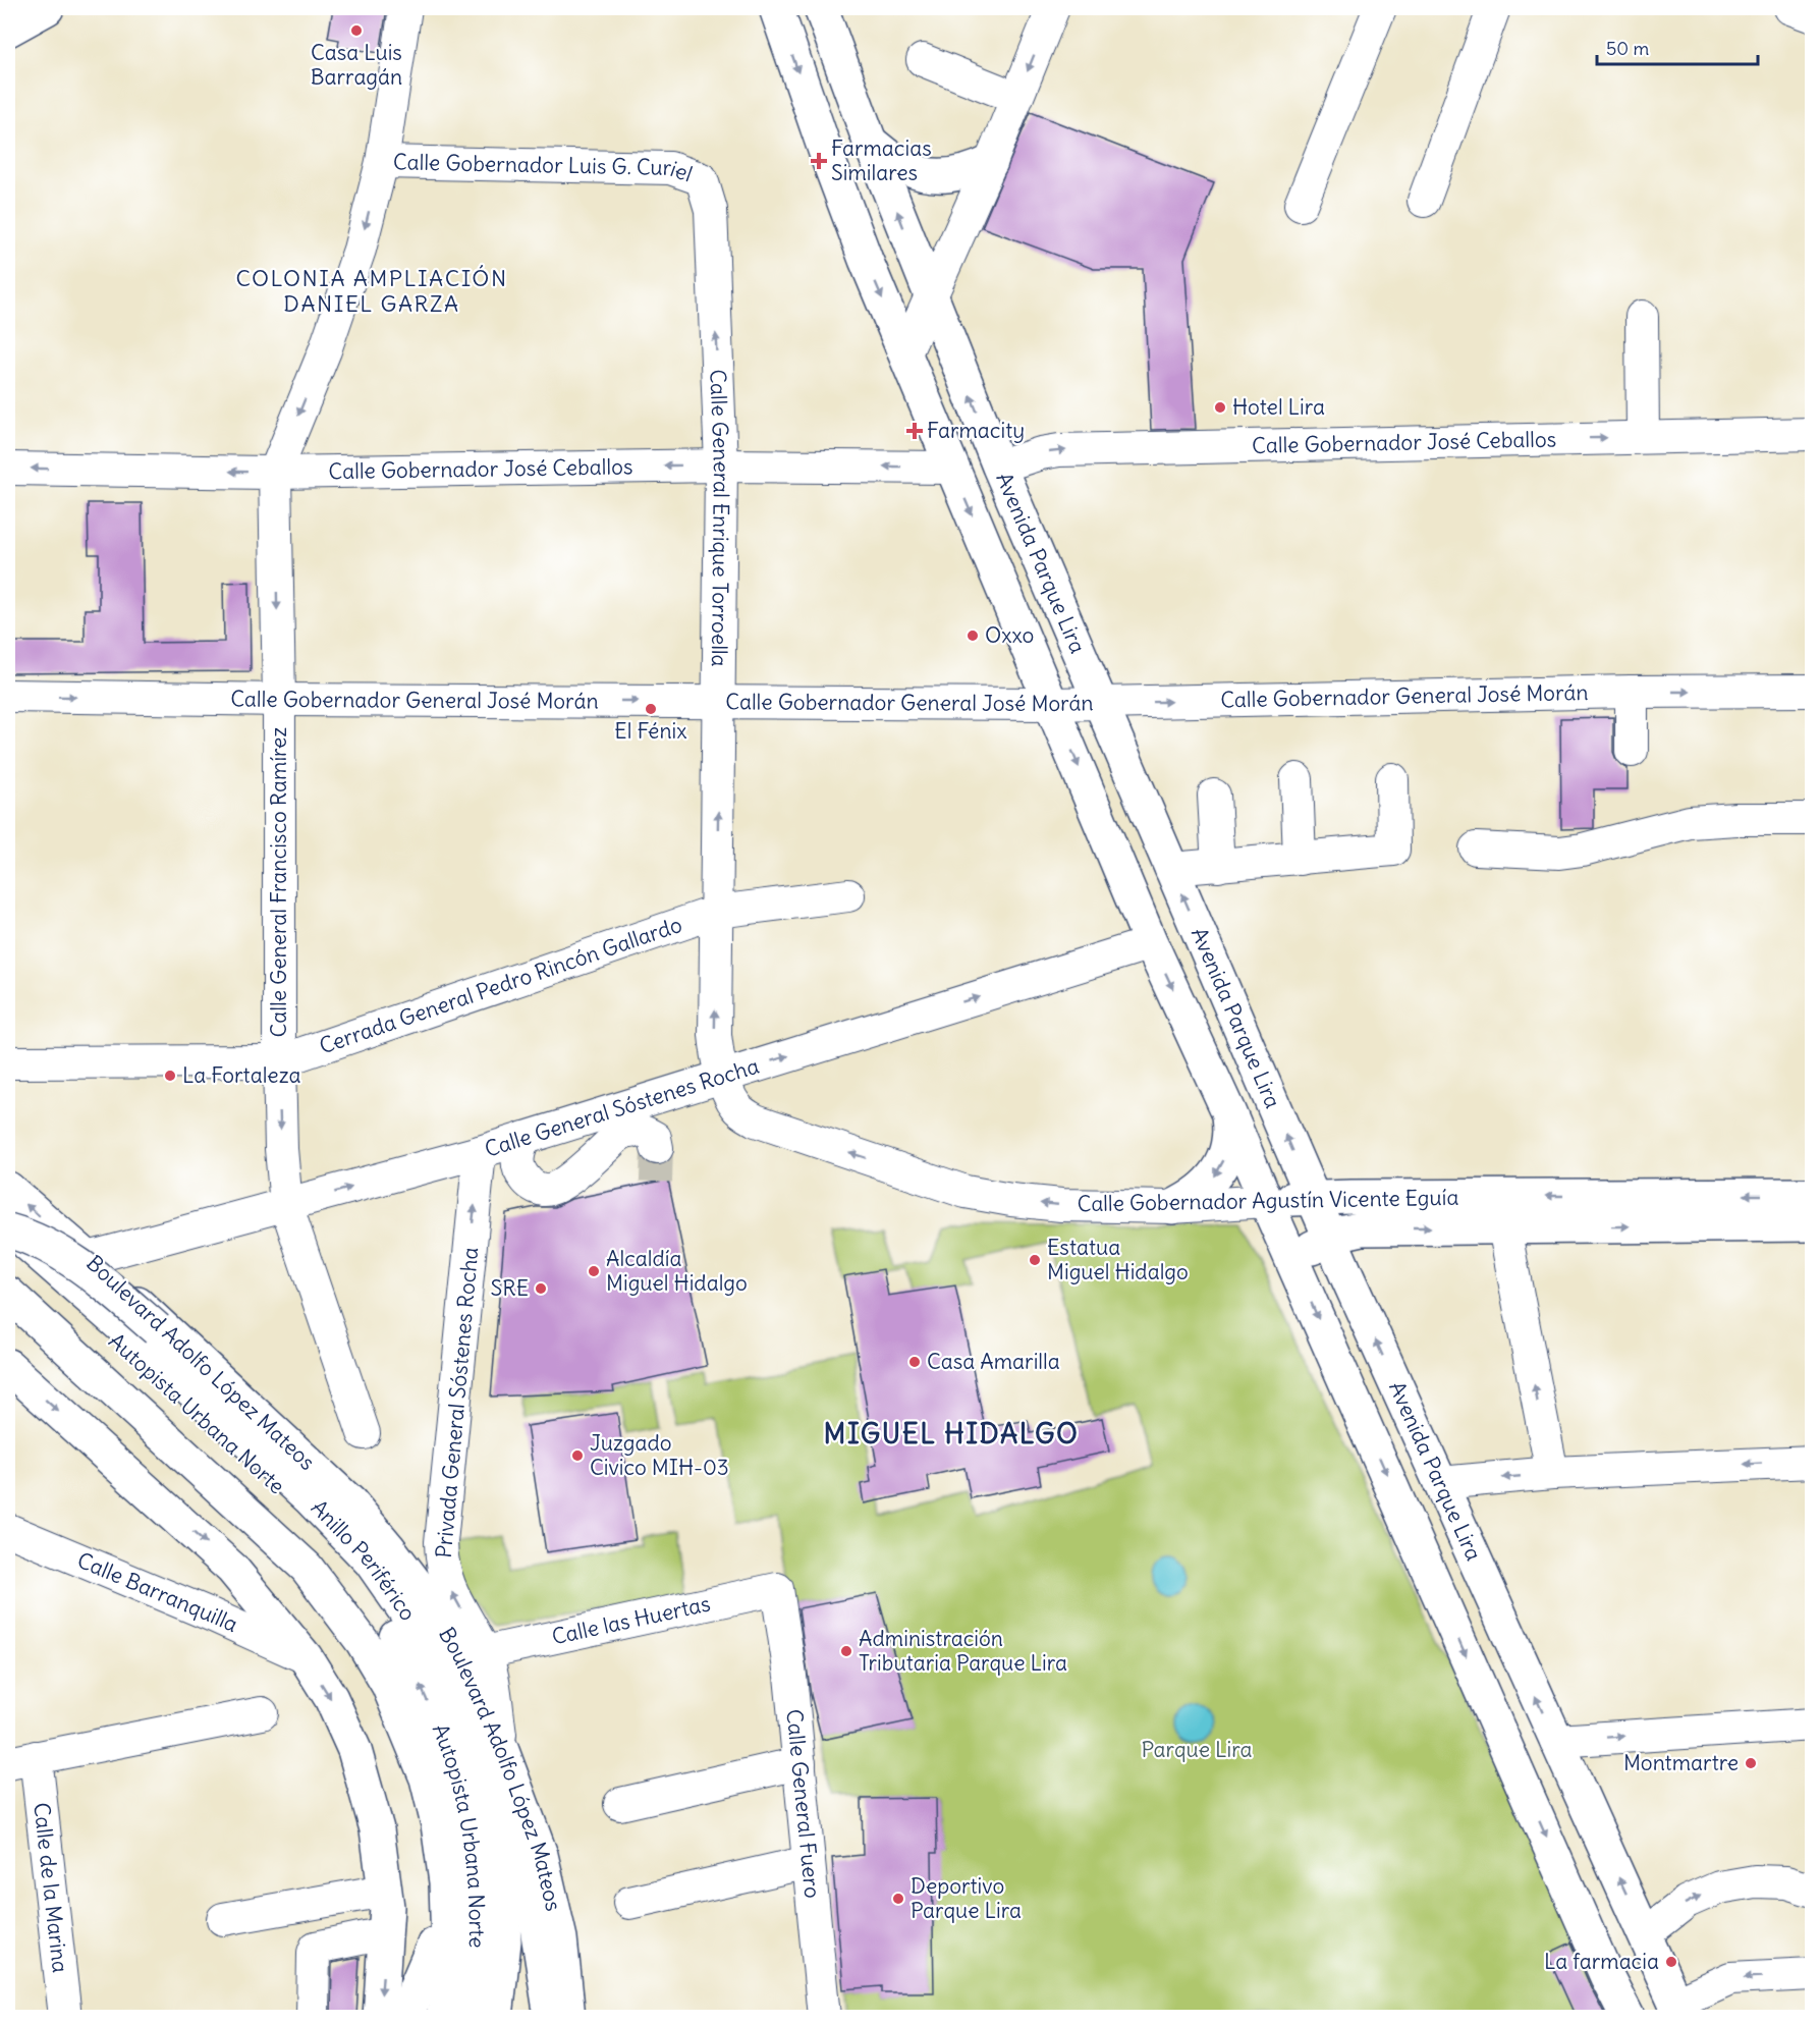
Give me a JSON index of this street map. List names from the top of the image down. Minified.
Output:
{"streets":{"main road":["Avenida Parque Lira","Calle Gobernador Agustín Vicente Eguía","Boulevard Adolfo López Mateos","Autopista Urbana Norte","Anillo Periférico"],"street":["Calle Gobernador Luis G. Curiel","Calle Gobernador José Ceballos","Calle General Enrique Torroella","Calle Gobernador General José Morán","Calle General Francisco Ramírez","Cerrada General Pedro Rincón Gallardo","Calle General Sóstenes Rocha","Privada General Sóstenes Rocha","Calle Barranquilla","Calle las Huertas","Calle General Fuero","Calle de la Marina"]},"crossings":[["Calle Gobernador Luis G. Curiel","Calle General Enrique Torroella"],["Calle Gobernador Luis G. Curiel","Calle General Francisco Ramírez"],["Calle Gobernador José Ceballos","Calle General Enrique Torroella"],["Calle Gobernador José Ceballos","Avenida Parque Lira"],["Calle Gobernador José Ceballos","Calle General Francisco Ramírez"],["Calle General Enrique Torroella","Calle Gobernador General José Morán"],["Calle General Enrique Torroella","Cerrada General Pedro Rincón Gallardo"],["Calle General Enrique Torroella","Calle General Sóstenes Rocha"],["Calle General Enrique Torroella","Calle Gobernador Agustín Vicente Eguía"],["Avenida Parque Lira","Calle Gobernador General José Morán"],["Avenida Parque Lira","Calle General Sóstenes Rocha"],["Avenida Parque Lira","Calle Gobernador Agustín Vicente Eguía"],["Calle Gobernador General José Morán","Calle General Francisco Ramírez"],["Calle General Francisco Ramírez","Cerrada General Pedro Rincón Gallardo"],["Calle General Francisco Ramírez","Calle General Sóstenes Rocha"],["Calle General Sóstenes Rocha","Calle Gobernador Agustín Vicente Eguía"],["Calle General Sóstenes Rocha","Boulevard Adolfo López Mateos"],["Calle General Sóstenes Rocha","Privada General Sóstenes Rocha"],["Boulevard Adolfo López Mateos","Privada General Sóstenes Rocha"],["Privada General Sóstenes Rocha","Calle las Huertas"],["Calle las Huertas","Calle General Fuero"]],"one_way":["Calle General Enrique Torroella","Calle General Francisco Ramírez","Calle General Sóstenes Rocha","Privada General Sóstenes Rocha"],"districts":["COLONIA AMPLIACIÓN DANIEL GARZA","MIGUEL HIDALGO"],"parks":["Parque Lira"],"places":{"other":["Casa Luis Barragán","Hotel Lira","Oxxo","El Fénix","La Fortaleza","Estatua Miguel Hidalgo","Alcaldía Miguel Hidalgo","SRE","Casa Amarilla","Juzgado Civico MIH-03","Administración Tributaria Parque Lira","Montmartre","Deportivo Parque Lira","La farmacia"],"health":["Farmacias Similares","Farmacity"]},"scale_bar":"50 m"}
